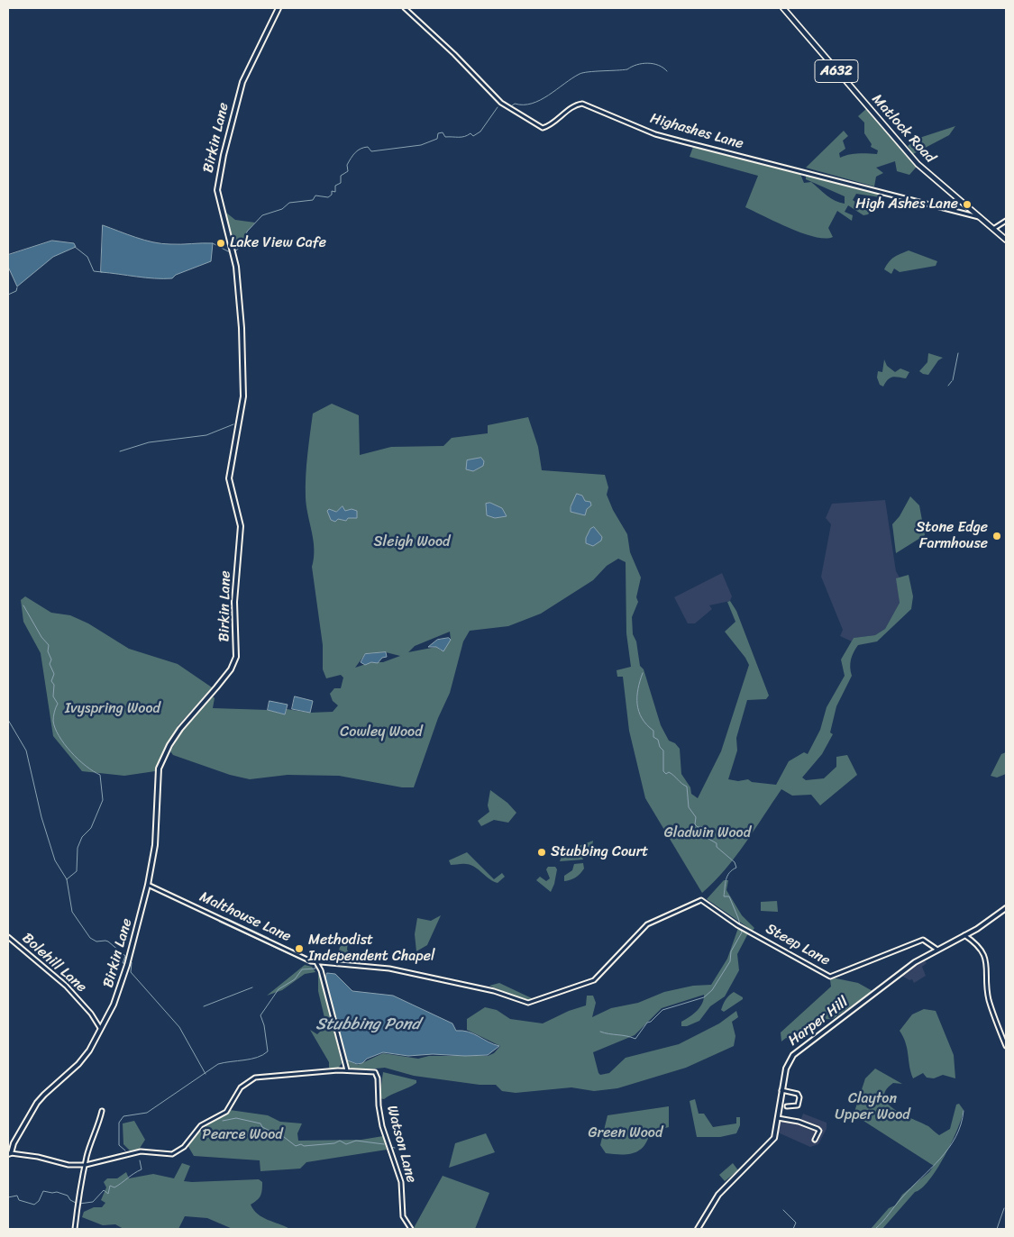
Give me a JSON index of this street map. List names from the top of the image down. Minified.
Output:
{"streets":{"main road":["A632","Matlock Road"],"street":["Highashes Lane","Birkin Lane","Malthouse Lane","Steep Lane","Bolehill Lane","Harper Hill","Watson Lane"]},"crossings":[["A632","Matlock Road"],["A632","Highashes Lane"],["Matlock Road","Highashes Lane"],["Birkin Lane","Malthouse Lane"],["Birkin Lane","Bolehill Lane"],["Birkin Lane","Watson Lane"],["Malthouse Lane","Steep Lane"],["Steep Lane","Harper Hill"]],"water":["Stubbing Pond"],"parks":["Sleigh Wood","Ivyspring Wood","Cowley Wood","Gladwin Wood","Clayton Upper Wood","Green Wood","Pearce Wood"],"places":["High Ashes Lane","Lake View Cafe","Stone Edge Farmhouse","Stubbing Court","Methodist Independent Chapel"]}
